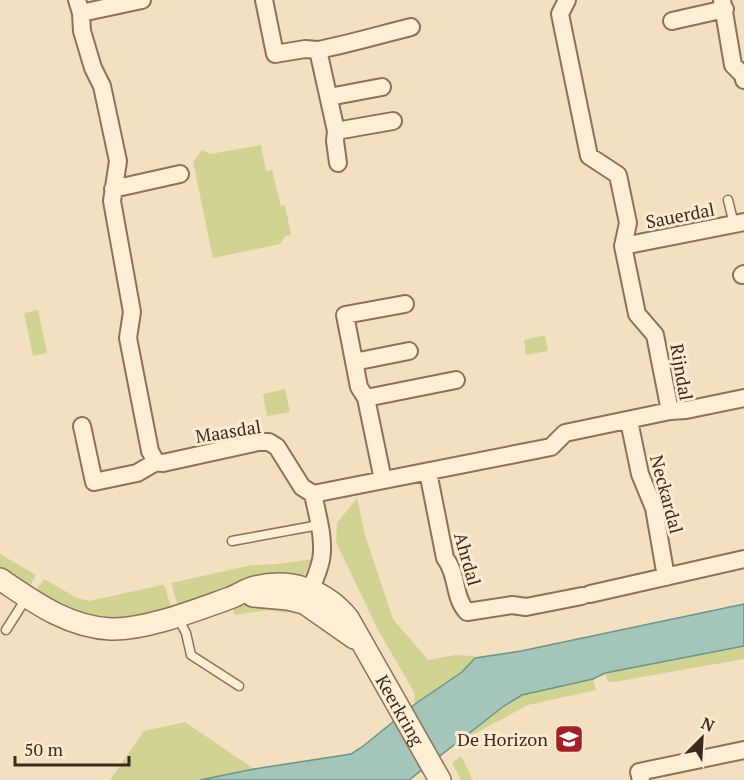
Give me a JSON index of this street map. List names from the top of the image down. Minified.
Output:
{"streets":{"street":["Sauerdal","Rijndal","Maasdal","Neckardal","Ahrdal","Keerkring"]},"crossings":[["Sauerdal","Rijndal"],["Rijndal","Maasdal"],["Rijndal","Neckardal"],["Rijndal","Ahrdal"],["Neckardal","Ahrdal"]],"places":{"school or university":["De Horizon"]},"scale_bar":"50 m","north":"top right"}
